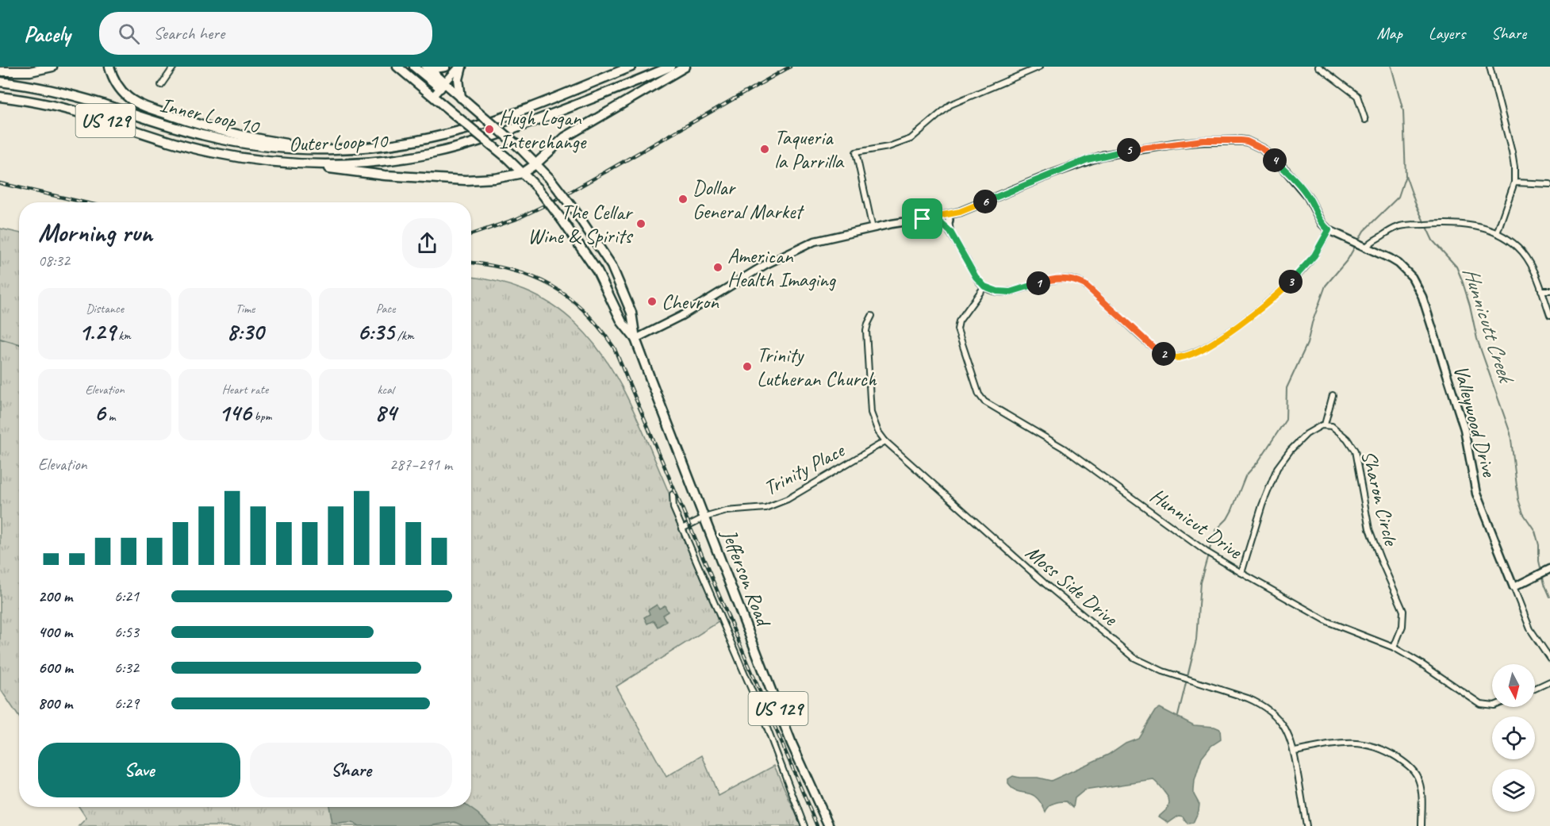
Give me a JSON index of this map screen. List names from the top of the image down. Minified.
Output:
{"streets":{"highway":["Inner Loop 10","US 129","Outer Loop 10","Jefferson Road"],"street":["Valleywood Drive","Trinity Place","Sharon Circle","Hunnicut Drive","Moss Side Drive"]},"crossings":[["US 129","Outer Loop 10"],["US 129","Jefferson Road"],["Trinity Place","Jefferson Road"],["Trinity Place","Moss Side Drive"],["Sharon Circle","Hunnicut Drive"]],"water":["Hunnicutt Creek"],"places":["Hugh Logan Interchange","Taqueria la Parrilla","Dollar General Market","The Cellar Wine & Spirits","American Health Imaging","Chevron","Trinity Lutheran Church"],"north":"bottom","page":{"header":"Pacely","search":"Search here","nav":["Map","Layers","Share"],"pins":["5","4","6","3","1","2"],"heading":["Morning run","08:32"],"stats":[["Distance","1.29 km"],["Time","8:30"],["Pace","6:35 /km"],["Elevation","6 m"],["Heart rate","146 bpm"],["kcal","84"]],"chart":["Elevation","287–291 m"],"list":[{"name":"200 m","note":"6:21"},{"name":"400 m","note":"6:53"},{"name":"600 m","note":"6:32"},{"name":"800 m","note":"6:29"}],"buttons":["Save","Share"]}}
